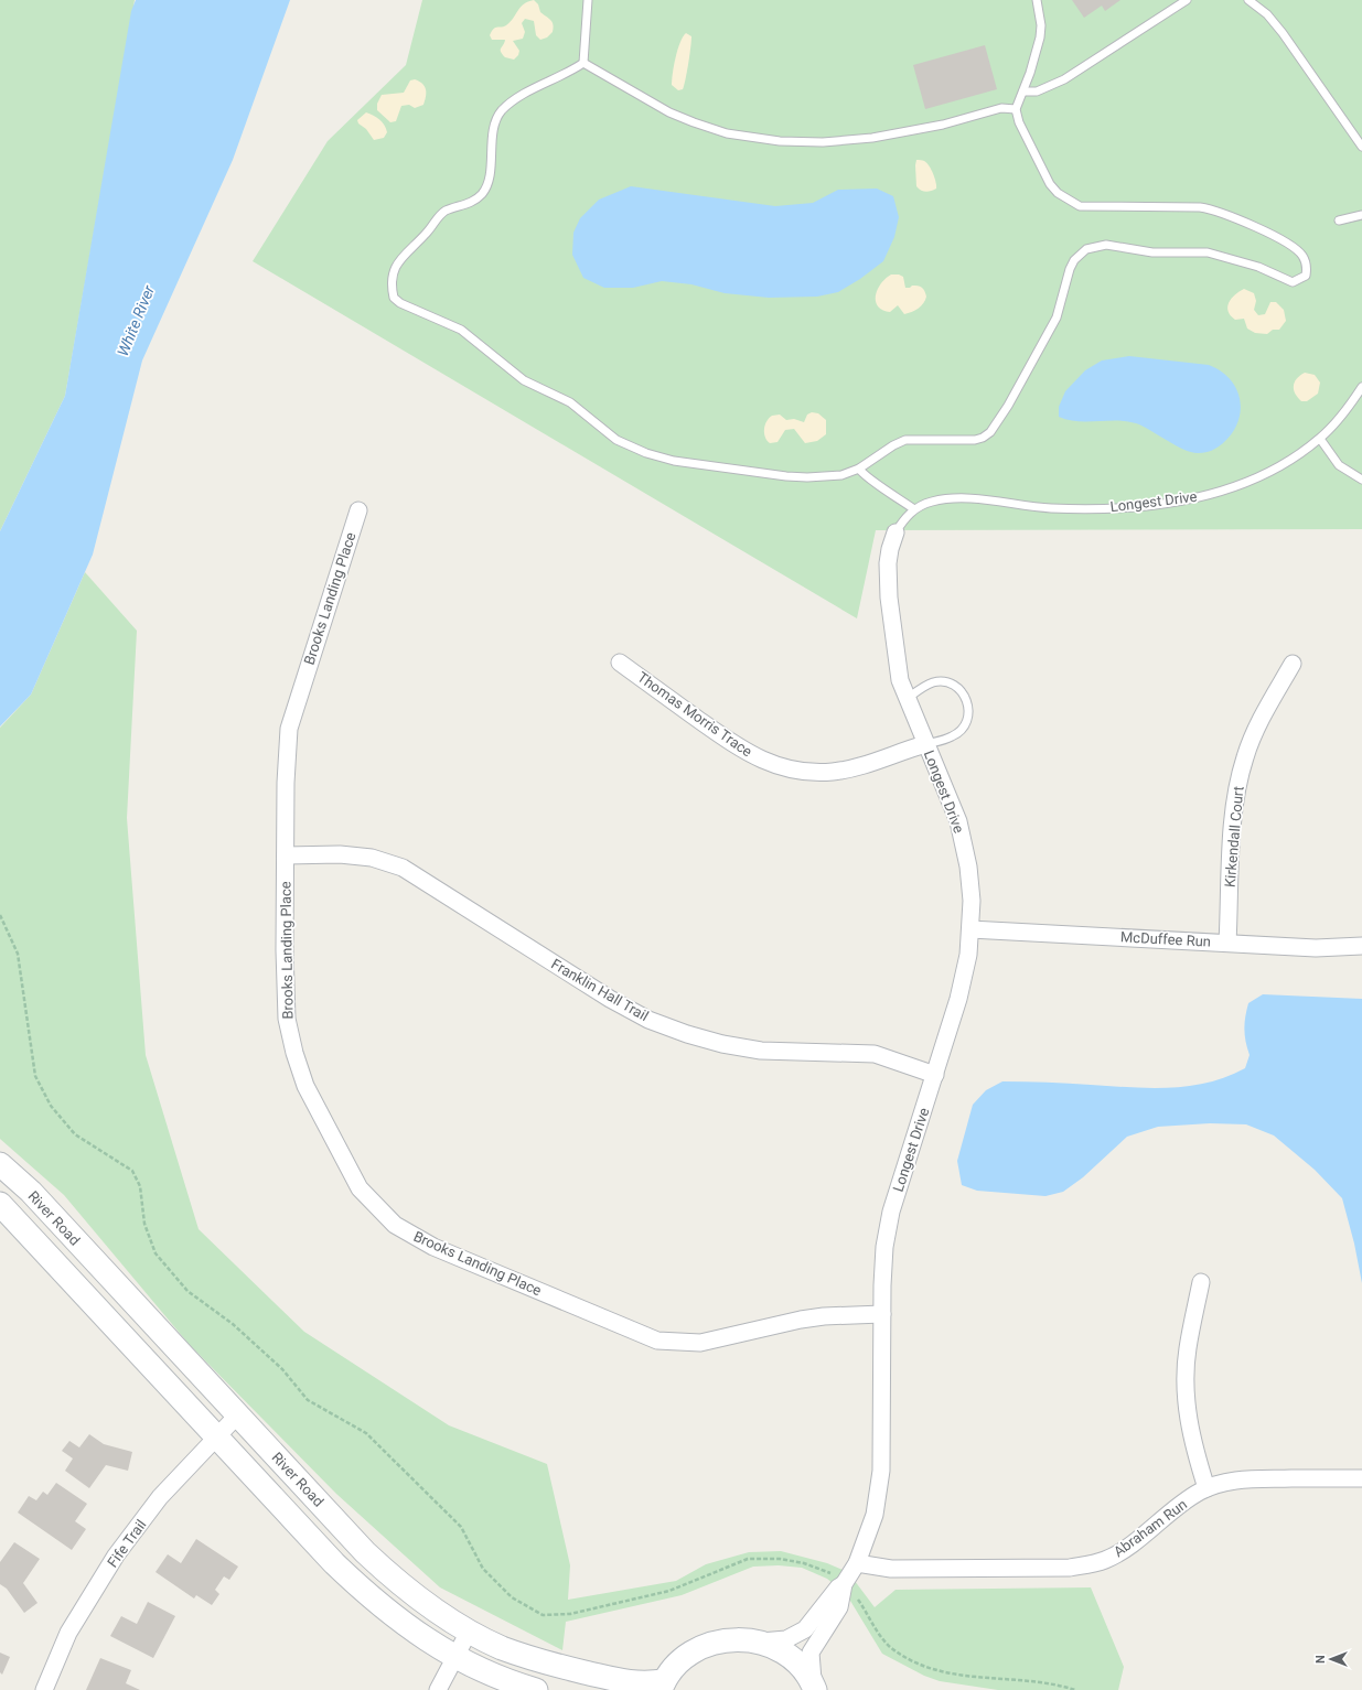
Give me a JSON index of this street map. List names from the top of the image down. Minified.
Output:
{"streets":{"main road":["River Road"],"street":["Longest Drive","Brooks Landing Place","Thomas Morris Trace","Kirkendall Court","McDuffee Run","Franklin Hall Trail","Abraham Run","Fife Trail"]},"crossings":[["Longest Drive","Brooks Landing Place"],["Longest Drive","Thomas Morris Trace"],["Longest Drive","McDuffee Run"],["Longest Drive","Franklin Hall Trail"],["Longest Drive","Abraham Run"],["Brooks Landing Place","Franklin Hall Trail"],["Kirkendall Court","McDuffee Run"],["River Road","Fife Trail"]],"water":["White River"],"north":"left"}
